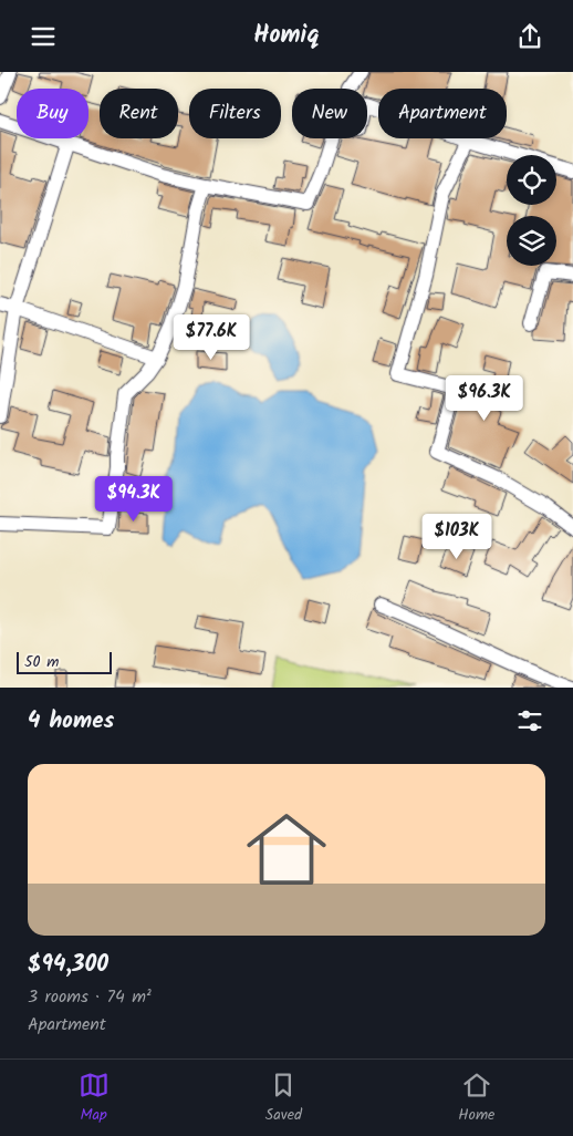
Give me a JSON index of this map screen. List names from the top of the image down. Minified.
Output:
{"scale_bar":"50 m","page":{"header":"Homiq","chip":["Buy","Rent","Filters","New","Apartment"],"price":["$77.6K","$96.3K","$94.3K","$103K"],"scale":"50 m","heading":"4 homes","list":[{"name":"$94,300","note":"3 rooms · 74 m² · Apartment"}],"tabs":["Map","Saved","Home"]}}
